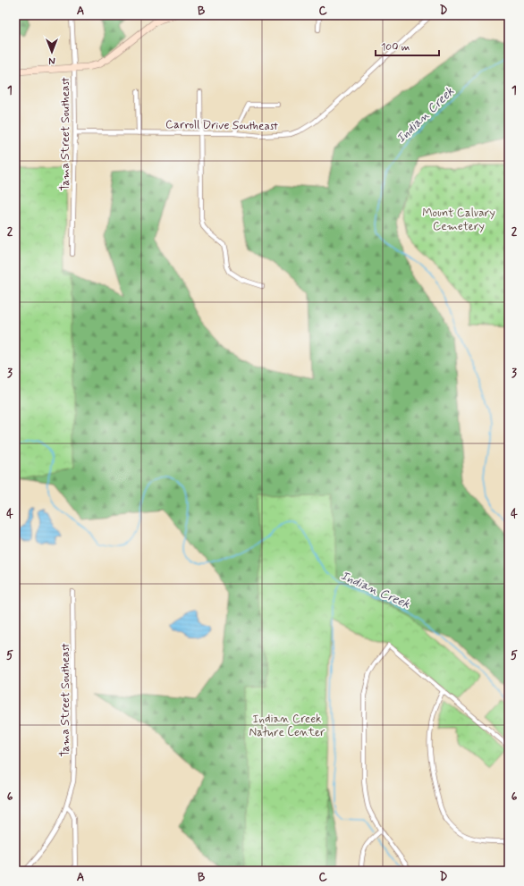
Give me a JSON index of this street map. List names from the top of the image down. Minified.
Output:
{"streets":{"street":["Carroll Drive Southeast","Tama Street Southeast"]},"crossings":[["Carroll Drive Southeast","Tama Street Southeast"]],"water":["Indian Creek"],"parks":["Mount Calvary Cemetery","Indian Creek Nature Center"],"scale_bar":"100 m","north":"bottom","grid":{"columns":["A","B","C","D"],"rows":["1","2","3","4","5","6"]}}
